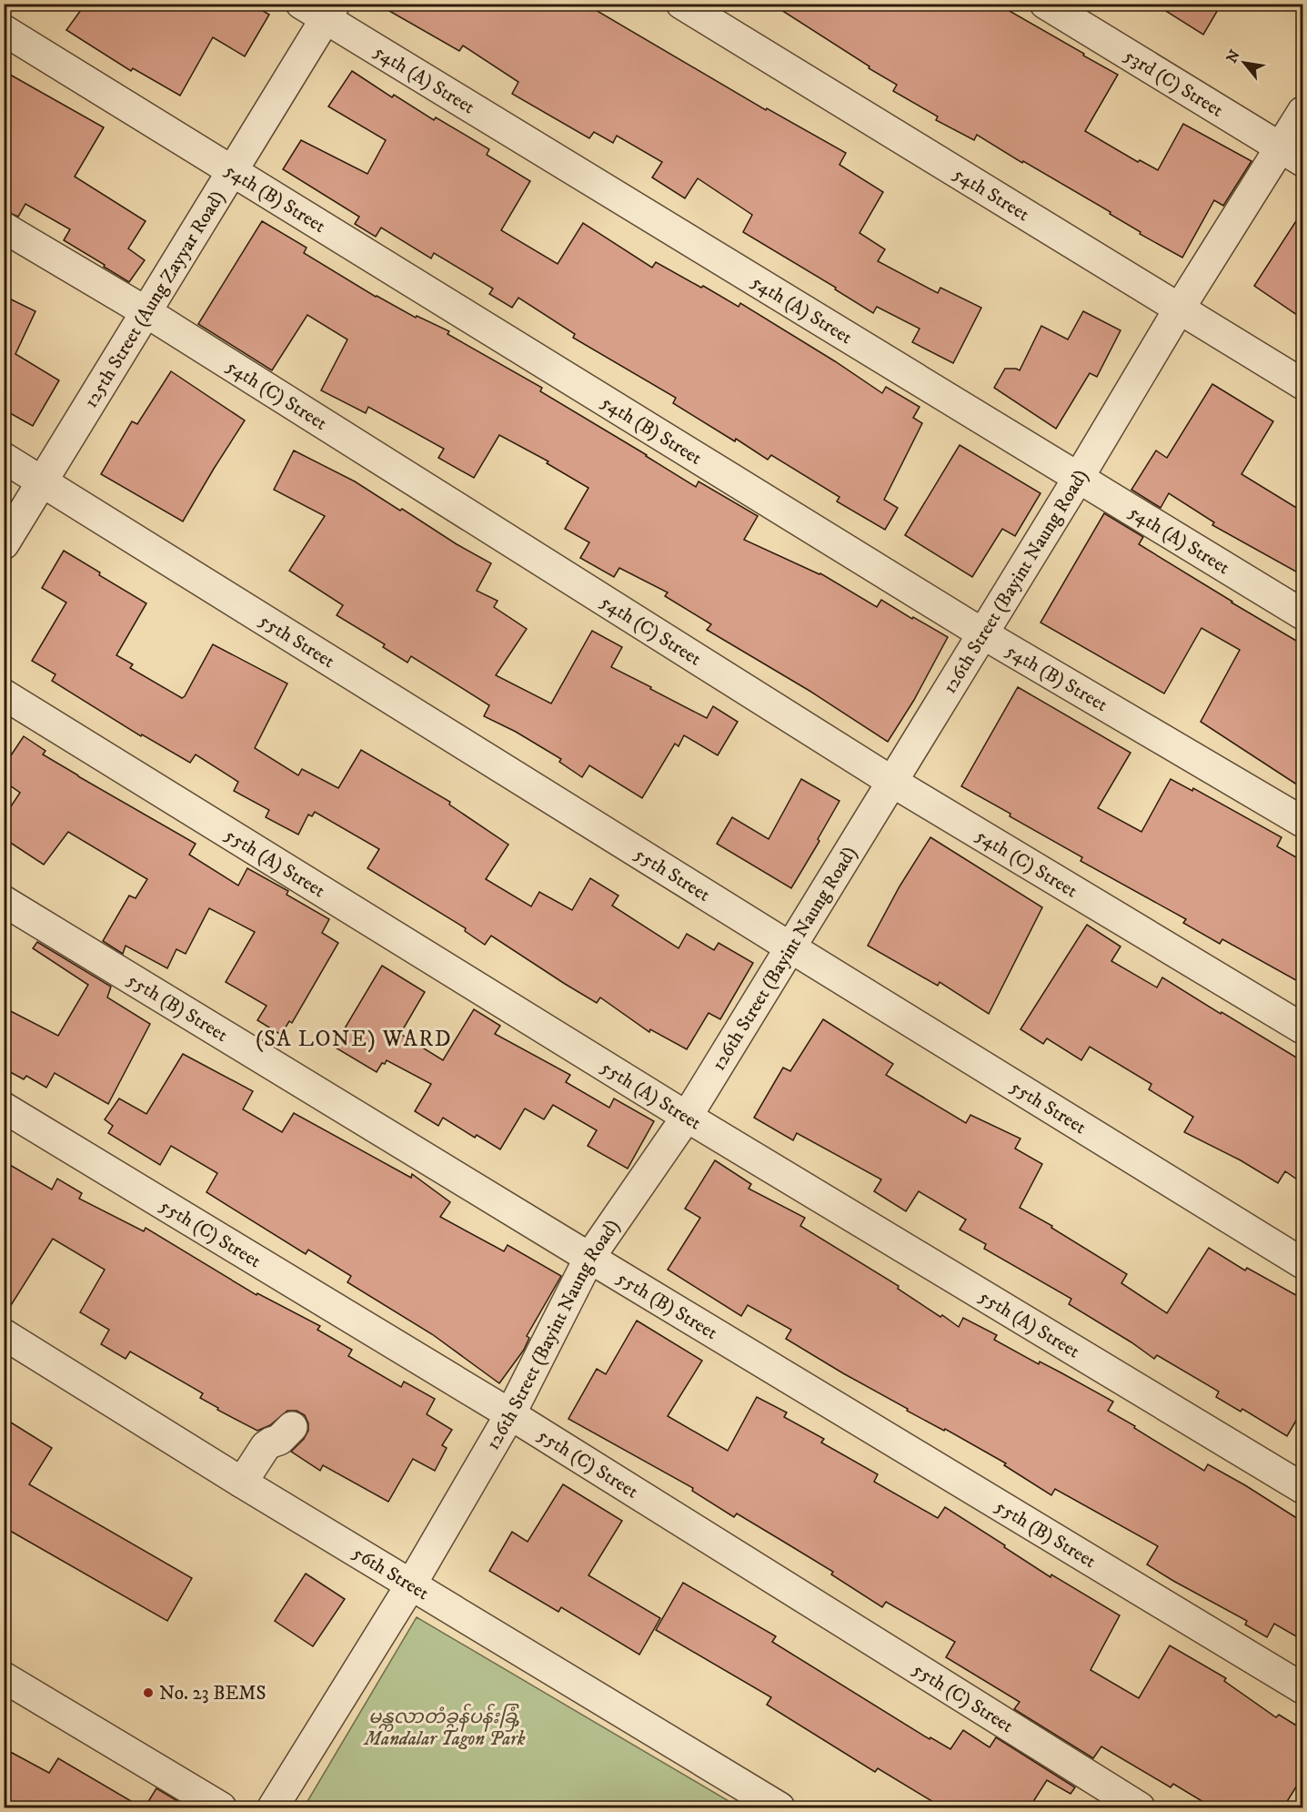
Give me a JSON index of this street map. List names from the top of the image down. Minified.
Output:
{"streets":{"street":["54th (A) Street","53rd (C) Street","54th Street","54th (B) Street","125th Street (Aung Zayyar Road)","54th (C) Street","126th Street (Bayint Naung Road)","55th Street","55th (A) Street","55th (B) Street","55th (C) Street","56th Street"]},"crossings":[["54th (A) Street","125th Street (Aung Zayyar Road)"],["54th (A) Street","126th Street (Bayint Naung Road)"],["53rd (C) Street","126th Street (Bayint Naung Road)"],["54th Street","126th Street (Bayint Naung Road)"],["54th (B) Street","125th Street (Aung Zayyar Road)"],["54th (B) Street","126th Street (Bayint Naung Road)"],["125th Street (Aung Zayyar Road)","54th (C) Street"],["125th Street (Aung Zayyar Road)","55th Street"],["54th (C) Street","126th Street (Bayint Naung Road)"],["126th Street (Bayint Naung Road)","55th Street"],["126th Street (Bayint Naung Road)","55th (A) Street"],["126th Street (Bayint Naung Road)","55th (B) Street"],["126th Street (Bayint Naung Road)","55th (C) Street"],["126th Street (Bayint Naung Road)","56th Street"]],"districts":["(SA LONE) WARD"],"parks":["မန္တလာတံခွန်ပန်းခြံ, Mandalar Tagon Park"],"places":["No. 23 BEMS"],"north":"top left"}
